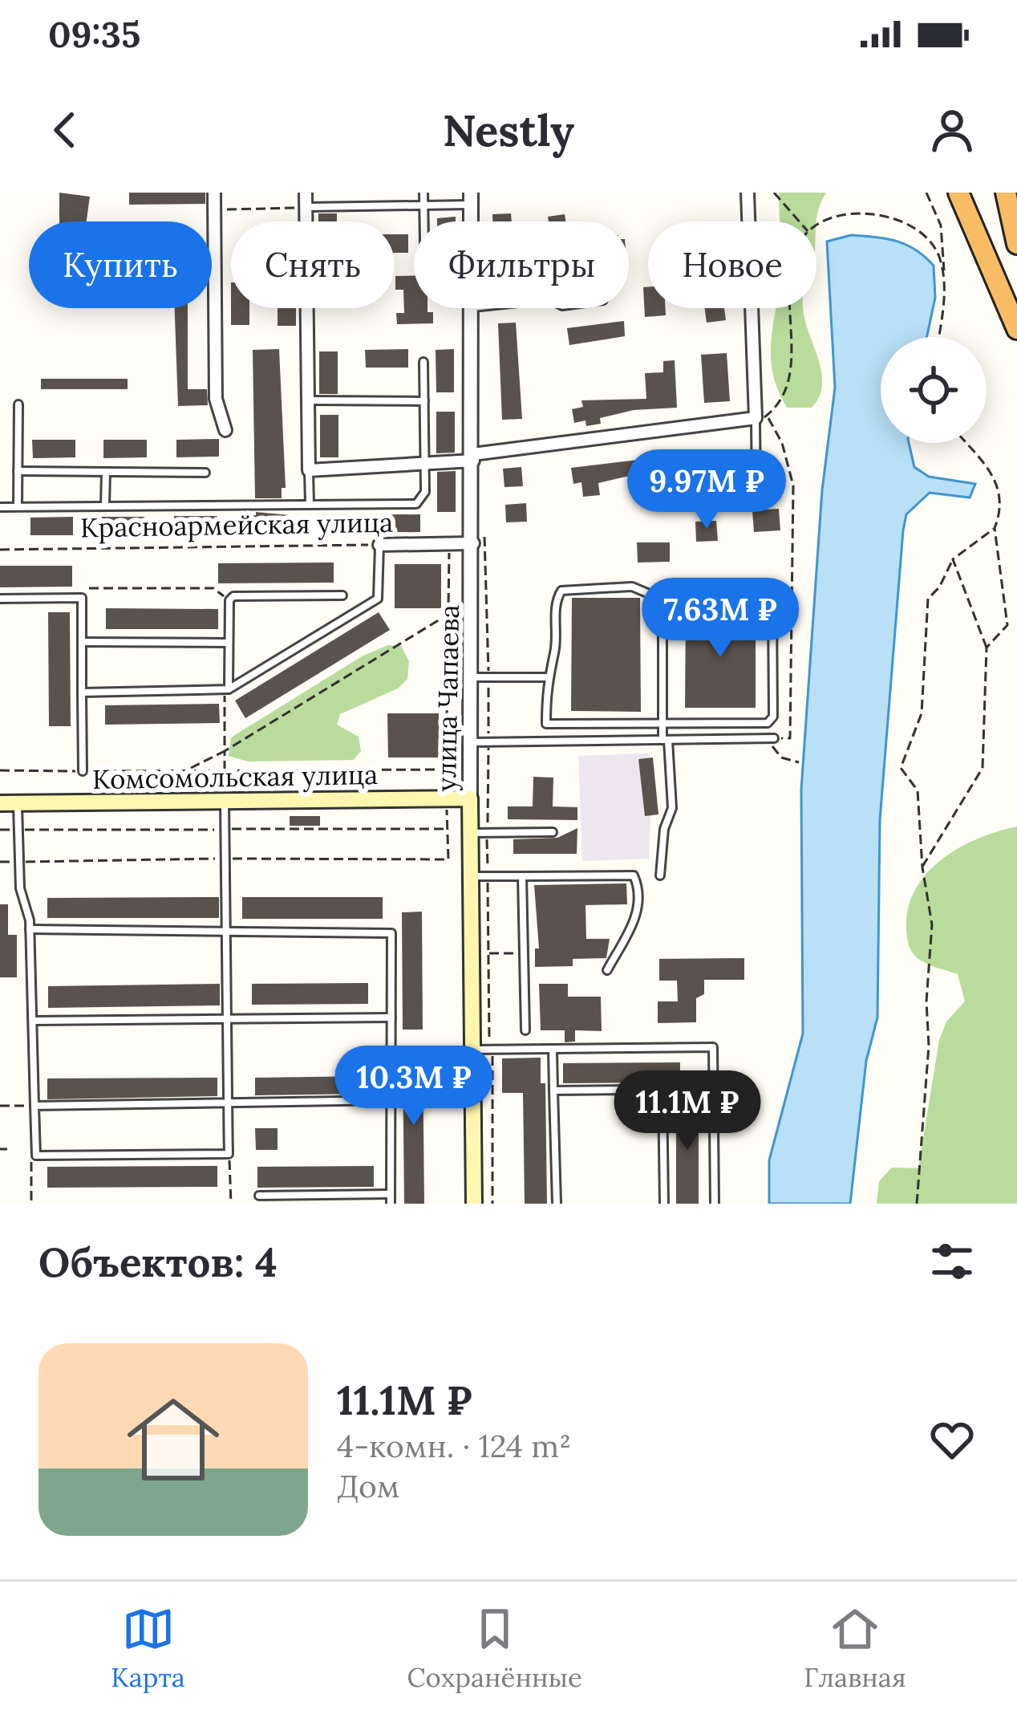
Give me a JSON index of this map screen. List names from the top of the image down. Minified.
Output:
{"streets":{"main road":["улица Чапаева","Комсомольская улица"],"street":["Красноармейская улица"]},"crossings":[["Красноармейская улица","улица Чапаева"],["улица Чапаева","Комсомольская улица"]],"page":{"status":"09:35","header":"Nestly","chip":["Купить","Снять","Фильтры","Новое"],"price":["9.97M ₽","7.63M ₽","10.3M ₽","11.1M ₽"],"heading":"Объектов: 4","list":[{"name":"11.1M ₽","note":"4-комн. · 124 m² · Дом"}],"tabs":["Карта","Сохранённые","Главная"]}}
